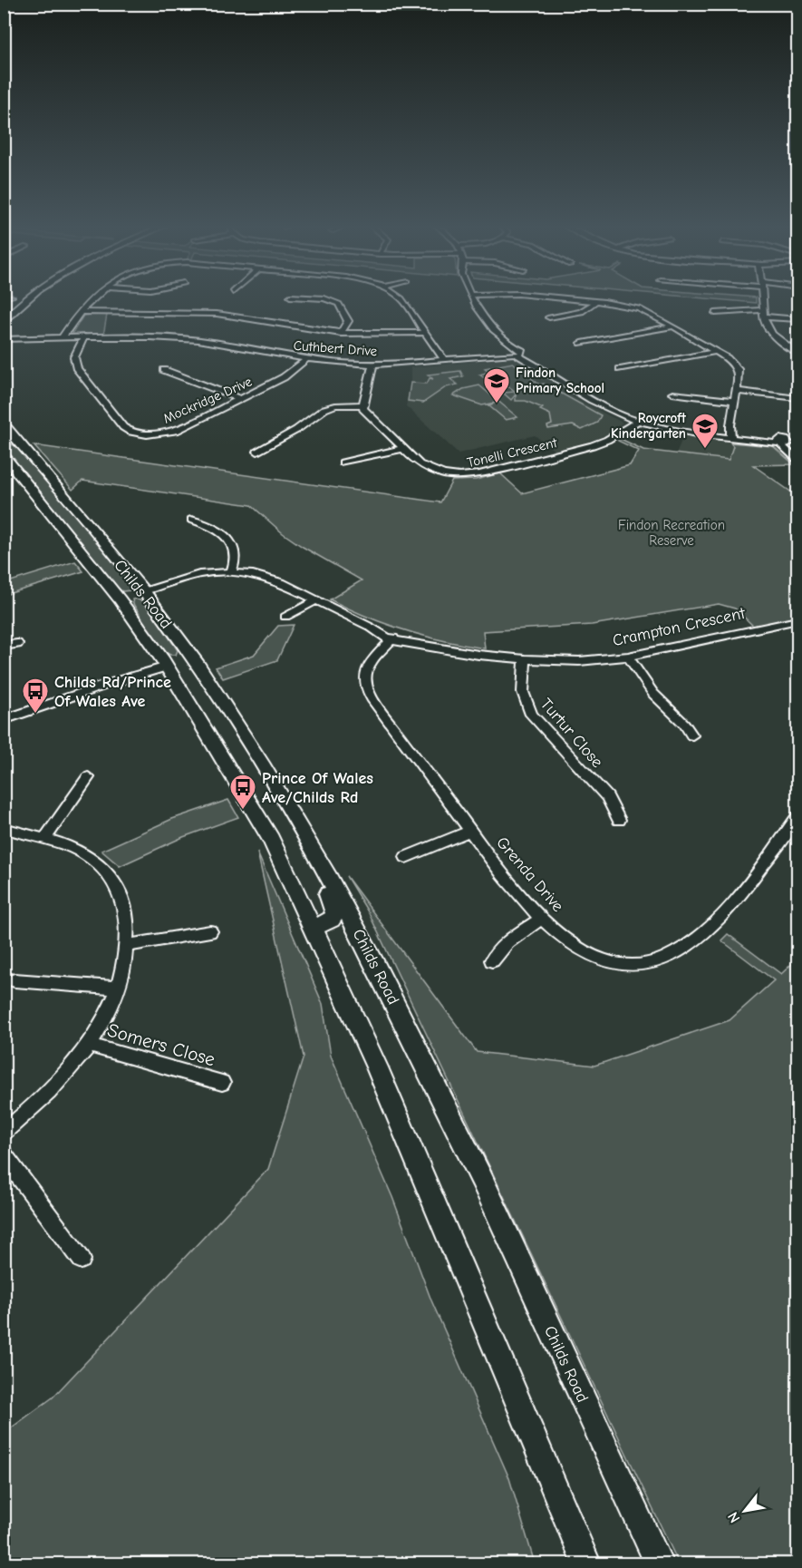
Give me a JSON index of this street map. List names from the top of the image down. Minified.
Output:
{"streets":{"main road":["Childs Road","Crampton Crescent"],"street":["Cuthbert Drive","Mockridge Drive","Tonelli Crescent","Turtur Close","Grenda Drive","Somers Close"]},"crossings":[["Cuthbert Drive","Mockridge Drive"],["Childs Road","Crampton Crescent"],["Crampton Crescent","Turtur Close"],["Crampton Crescent","Grenda Drive"]],"parks":["Findon Recreation Reserve"],"places":{"school or university":["Findon Primary School","Roycroft Kindergarten"],"bus stop":["Childs Rd/Prince Of Wales Ave","Prince Of Wales Ave/Childs Rd"]},"north":"bottom left"}
